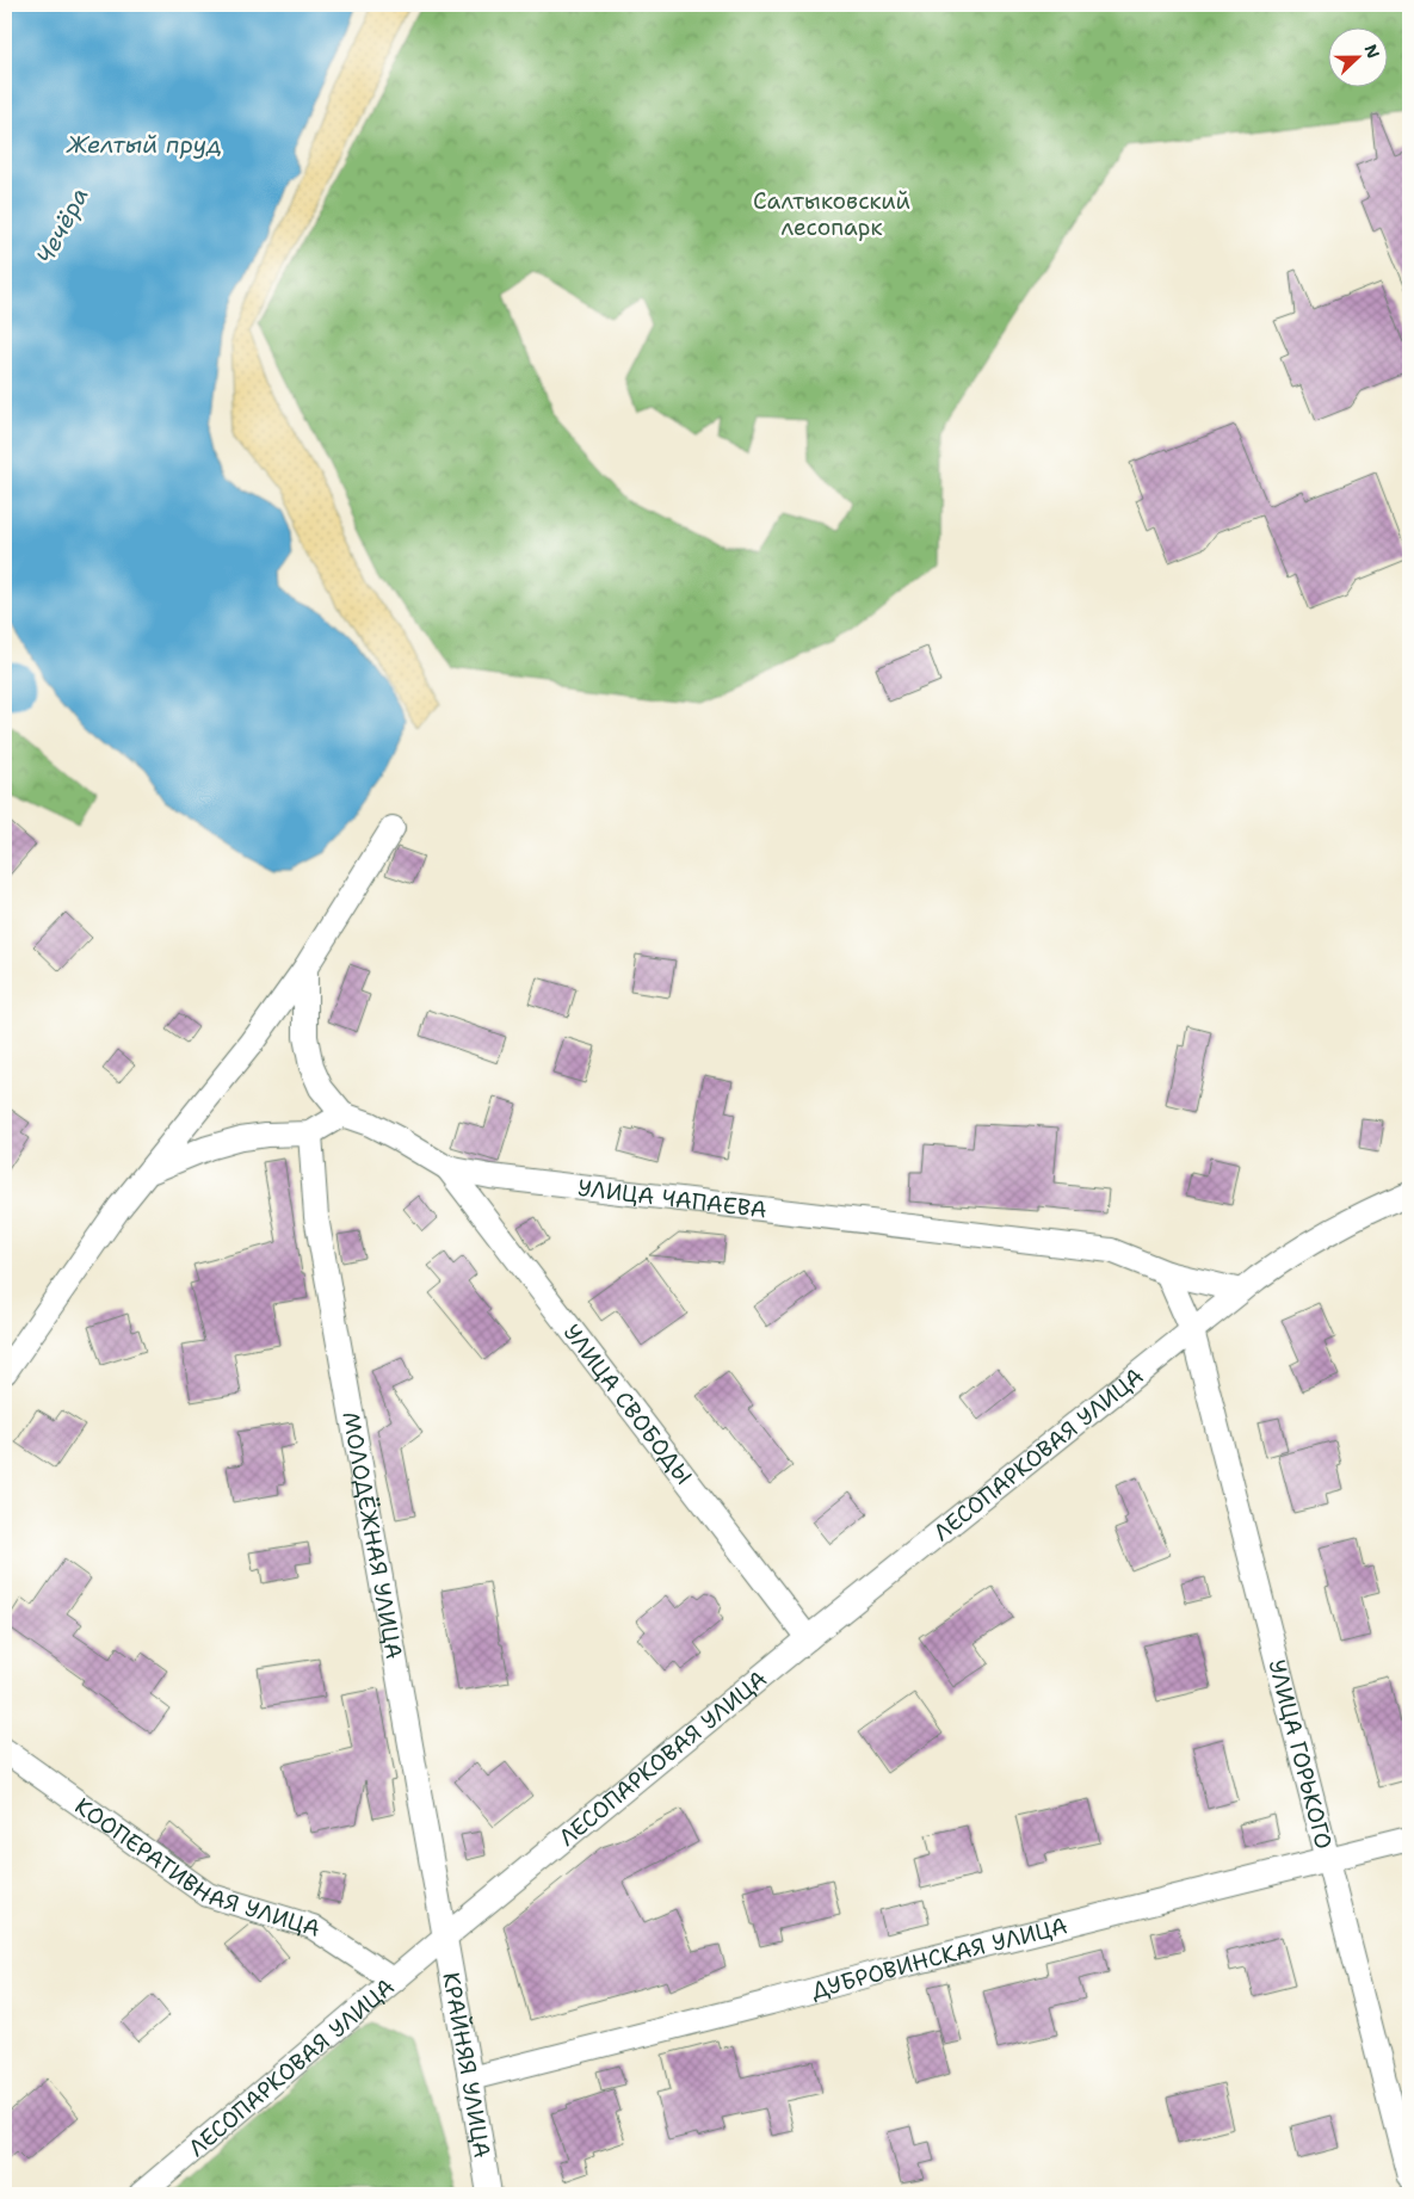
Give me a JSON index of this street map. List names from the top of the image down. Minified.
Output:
{"streets":{"street":["УЛИЦА ЧАПАЕВА","УЛИЦА СВОБОДЫ","ЛЕСОПАРКОВАЯ УЛИЦА","МОЛОДЁЖНАЯ УЛИЦА","УЛИЦА ГОРЬКОГО","КООПЕРАТИВНАЯ УЛИЦА","ДУБРОВИНСКАЯ УЛИЦА","КРАЙНЯЯ УЛИЦА"]},"crossings":[["УЛИЦА ЧАПАЕВА","УЛИЦА СВОБОДЫ"],["УЛИЦА ЧАПАЕВА","ЛЕСОПАРКОВАЯ УЛИЦА"],["УЛИЦА СВОБОДЫ","ЛЕСОПАРКОВАЯ УЛИЦА"],["ЛЕСОПАРКОВАЯ УЛИЦА","МОЛОДЁЖНАЯ УЛИЦА"],["ЛЕСОПАРКОВАЯ УЛИЦА","УЛИЦА ГОРЬКОГО"],["ЛЕСОПАРКОВАЯ УЛИЦА","КООПЕРАТИВНАЯ УЛИЦА"],["ЛЕСОПАРКОВАЯ УЛИЦА","КРАЙНЯЯ УЛИЦА"],["МОЛОДЁЖНАЯ УЛИЦА","КРАЙНЯЯ УЛИЦА"],["УЛИЦА ГОРЬКОГО","ДУБРОВИНСКАЯ УЛИЦА"],["ДУБРОВИНСКАЯ УЛИЦА","КРАЙНЯЯ УЛИЦА"]],"water":["Желтый пруд","Чечёра"],"parks":["Салтыковский лесопарк"],"north":"right"}
